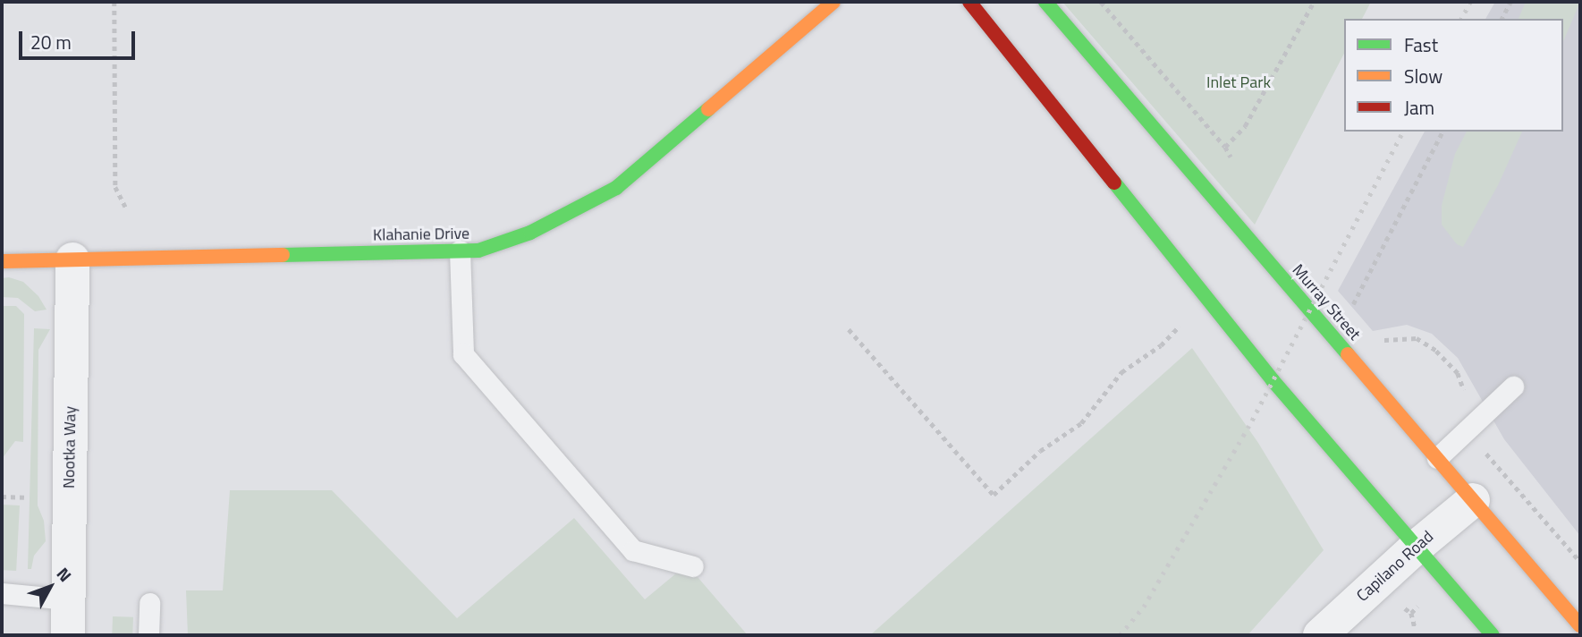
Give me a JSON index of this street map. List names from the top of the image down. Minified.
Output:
{"streets":{"main road":["Klahanie Drive","Murray Street"],"street":["Nootka Way","Capilano Road"]},"crossings":[["Klahanie Drive","Nootka Way"],["Murray Street","Capilano Road"]],"parks":["Inlet Park"],"legend":["Fast","Slow","Jam"],"scale_bar":"20 m","north":"top right"}
